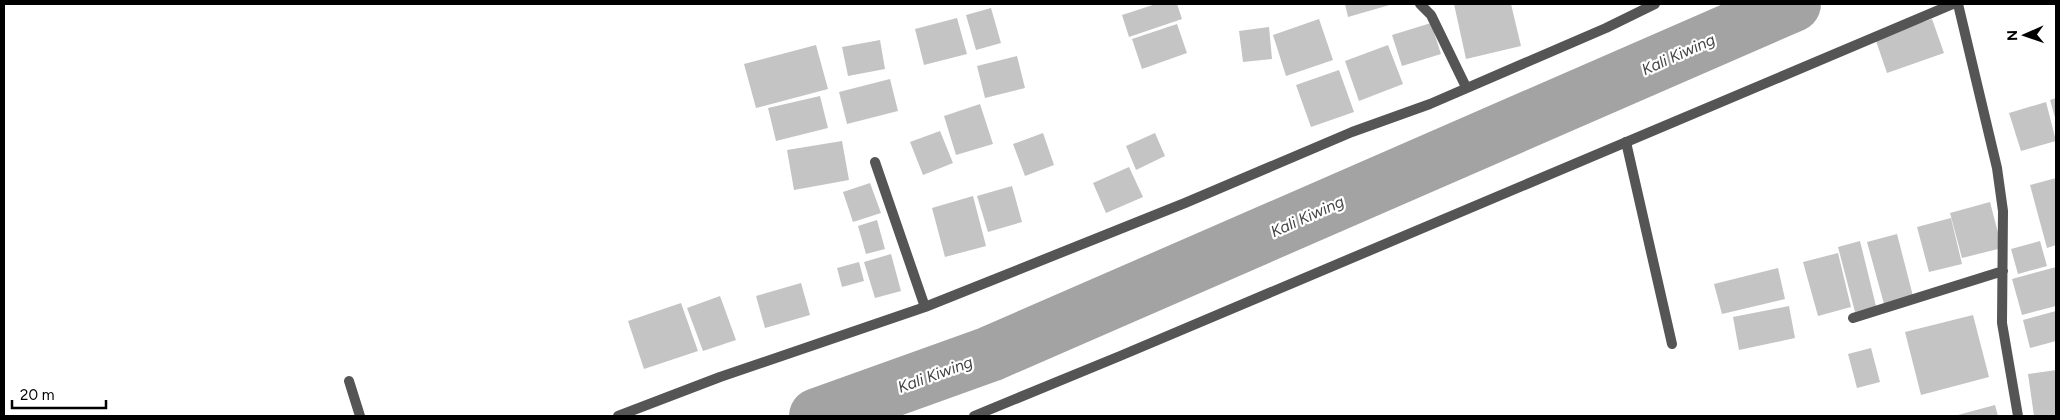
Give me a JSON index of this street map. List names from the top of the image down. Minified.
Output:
{"water":["Kali Kiwing"],"scale_bar":"20 m","north":"left"}
